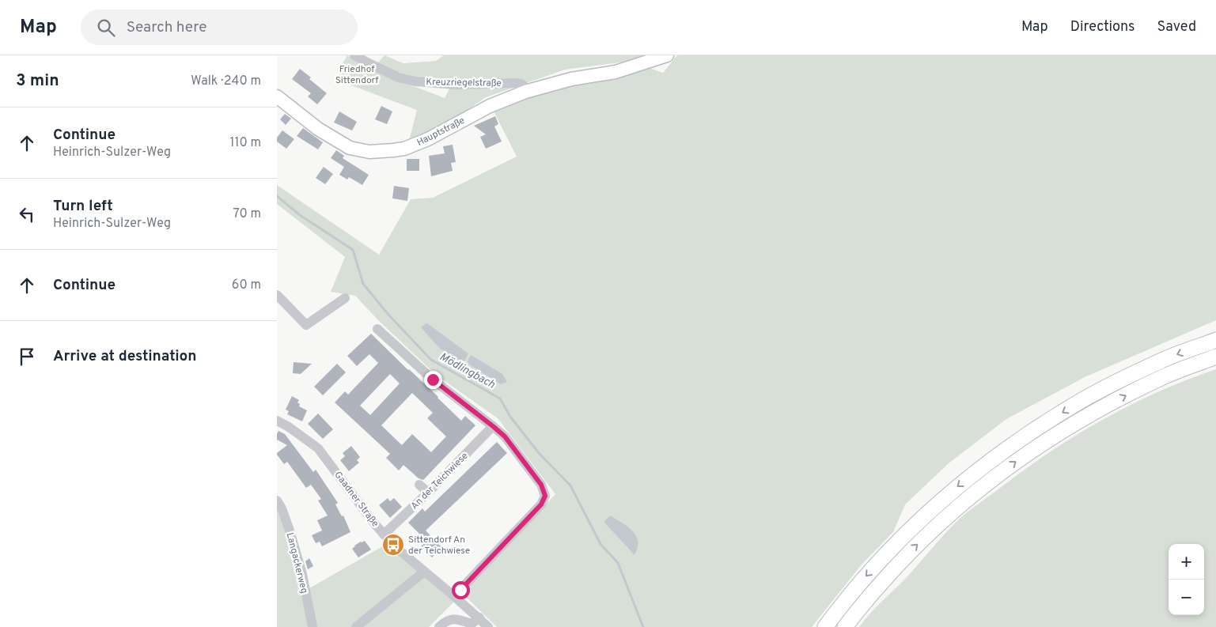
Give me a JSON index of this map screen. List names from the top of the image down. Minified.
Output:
{"streets":{"main road":["Hauptstraße"],"street":["Kreuzriegelstraße","An der Teichwiese","Gaadner Straße","Langackerweg"]},"crossings":[["Kreuzriegelstraße","Hauptstraße"],["An der Teichwiese","Gaadner Straße"]],"water":["Mödlingbach"],"parks":["Friedhof Sittendorf"],"places":{"bus stop":["Sittendorf An der Teichwiese"]},"page":{"header":"Map","search":"Search here","nav":["Map","Directions","Saved"],"heading":["3 min","Walk · 240 m"],"list":[["Continue","Heinrich-Sulzer-Weg","110 m"],["Turn left","Heinrich-Sulzer-Weg","70 m"],["Continue","60 m"],"Arrive at destination"],"map_buttons":["+","−"]}}
